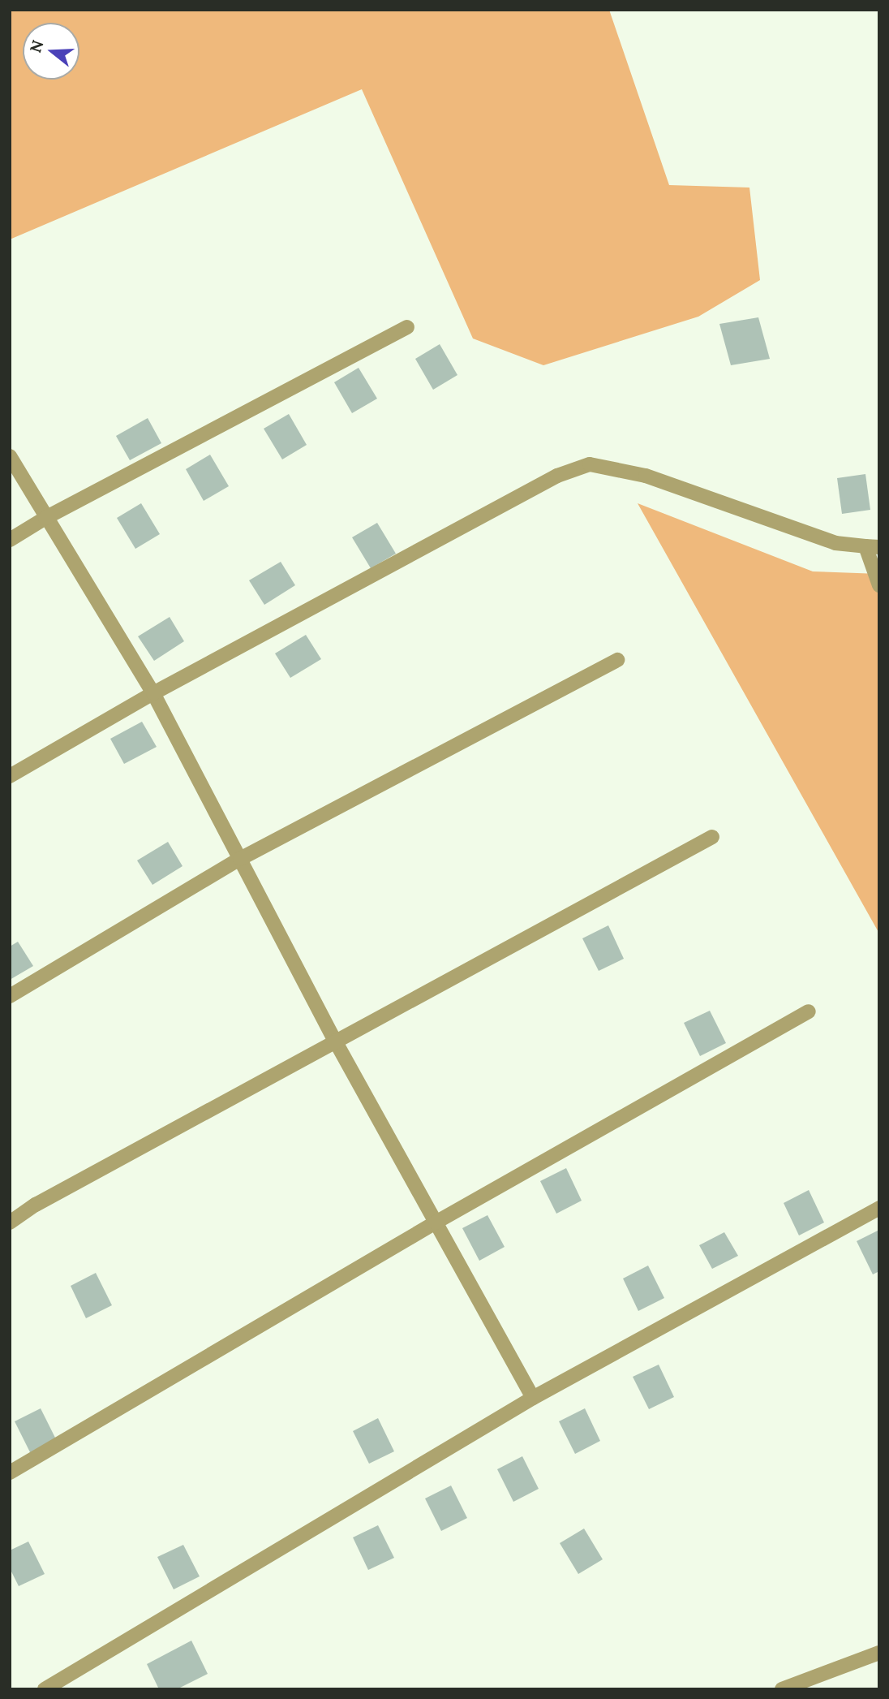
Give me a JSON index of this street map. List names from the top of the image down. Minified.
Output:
{"north":"left"}
